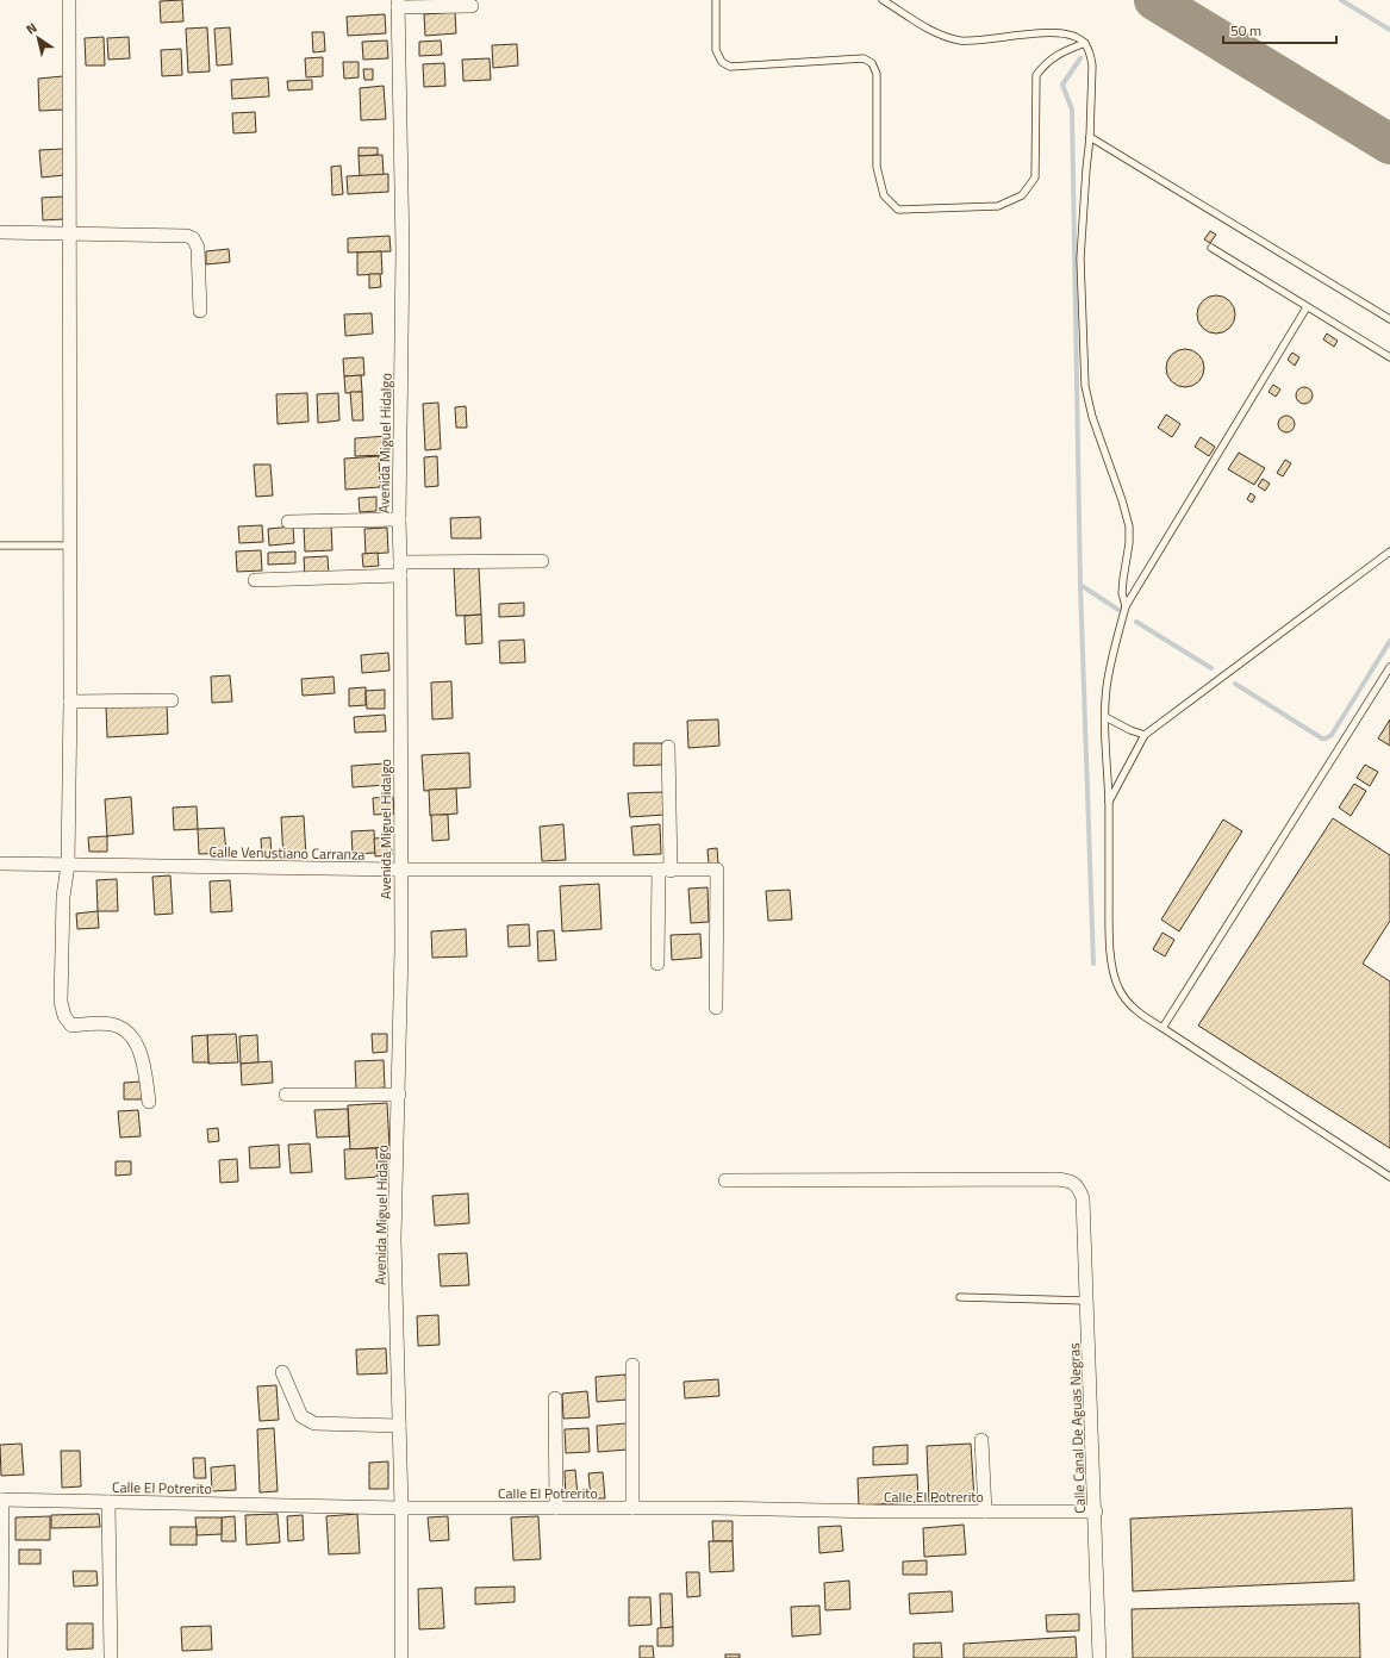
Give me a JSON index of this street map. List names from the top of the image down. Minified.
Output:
{"streets":{"street":["Avenida Miguel Hidalgo","Calle Venustiano Carranza","Calle Canal De Aguas Negras","Calle El Potrerito"]},"crossings":[["Avenida Miguel Hidalgo","Calle Venustiano Carranza"],["Avenida Miguel Hidalgo","Calle El Potrerito"],["Calle Canal De Aguas Negras","Calle El Potrerito"]],"scale_bar":"50 m","north":"top left"}
